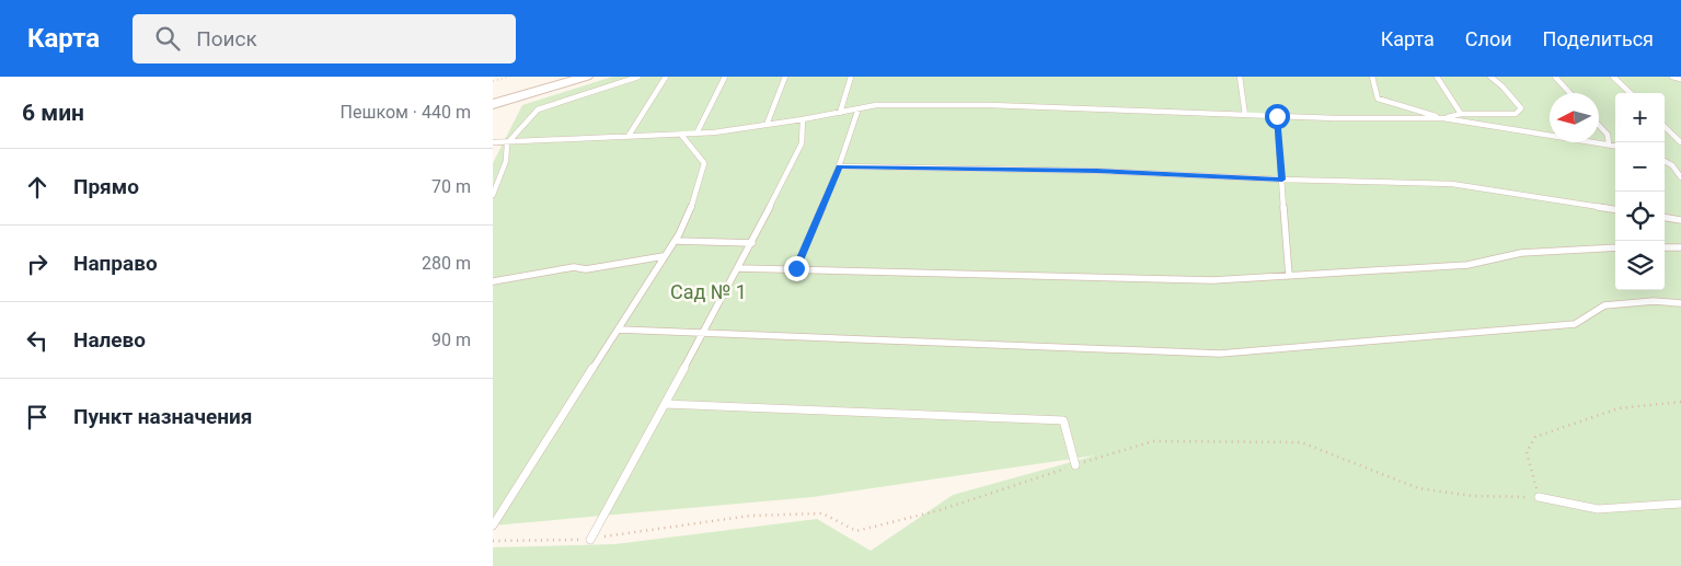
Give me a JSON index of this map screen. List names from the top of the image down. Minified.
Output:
{"parks":["Сад № 1"],"north":"left","page":{"header":"Карта","search":"Поиск","nav":["Карта","Слои","Поделиться"],"heading":["6 мин","Пешком · 440 m"],"map_buttons":["+","−"],"list":[["Прямо","70 m"],["Направо","280 m"],["Налево","90 m"],"Пункт назначения"]}}
